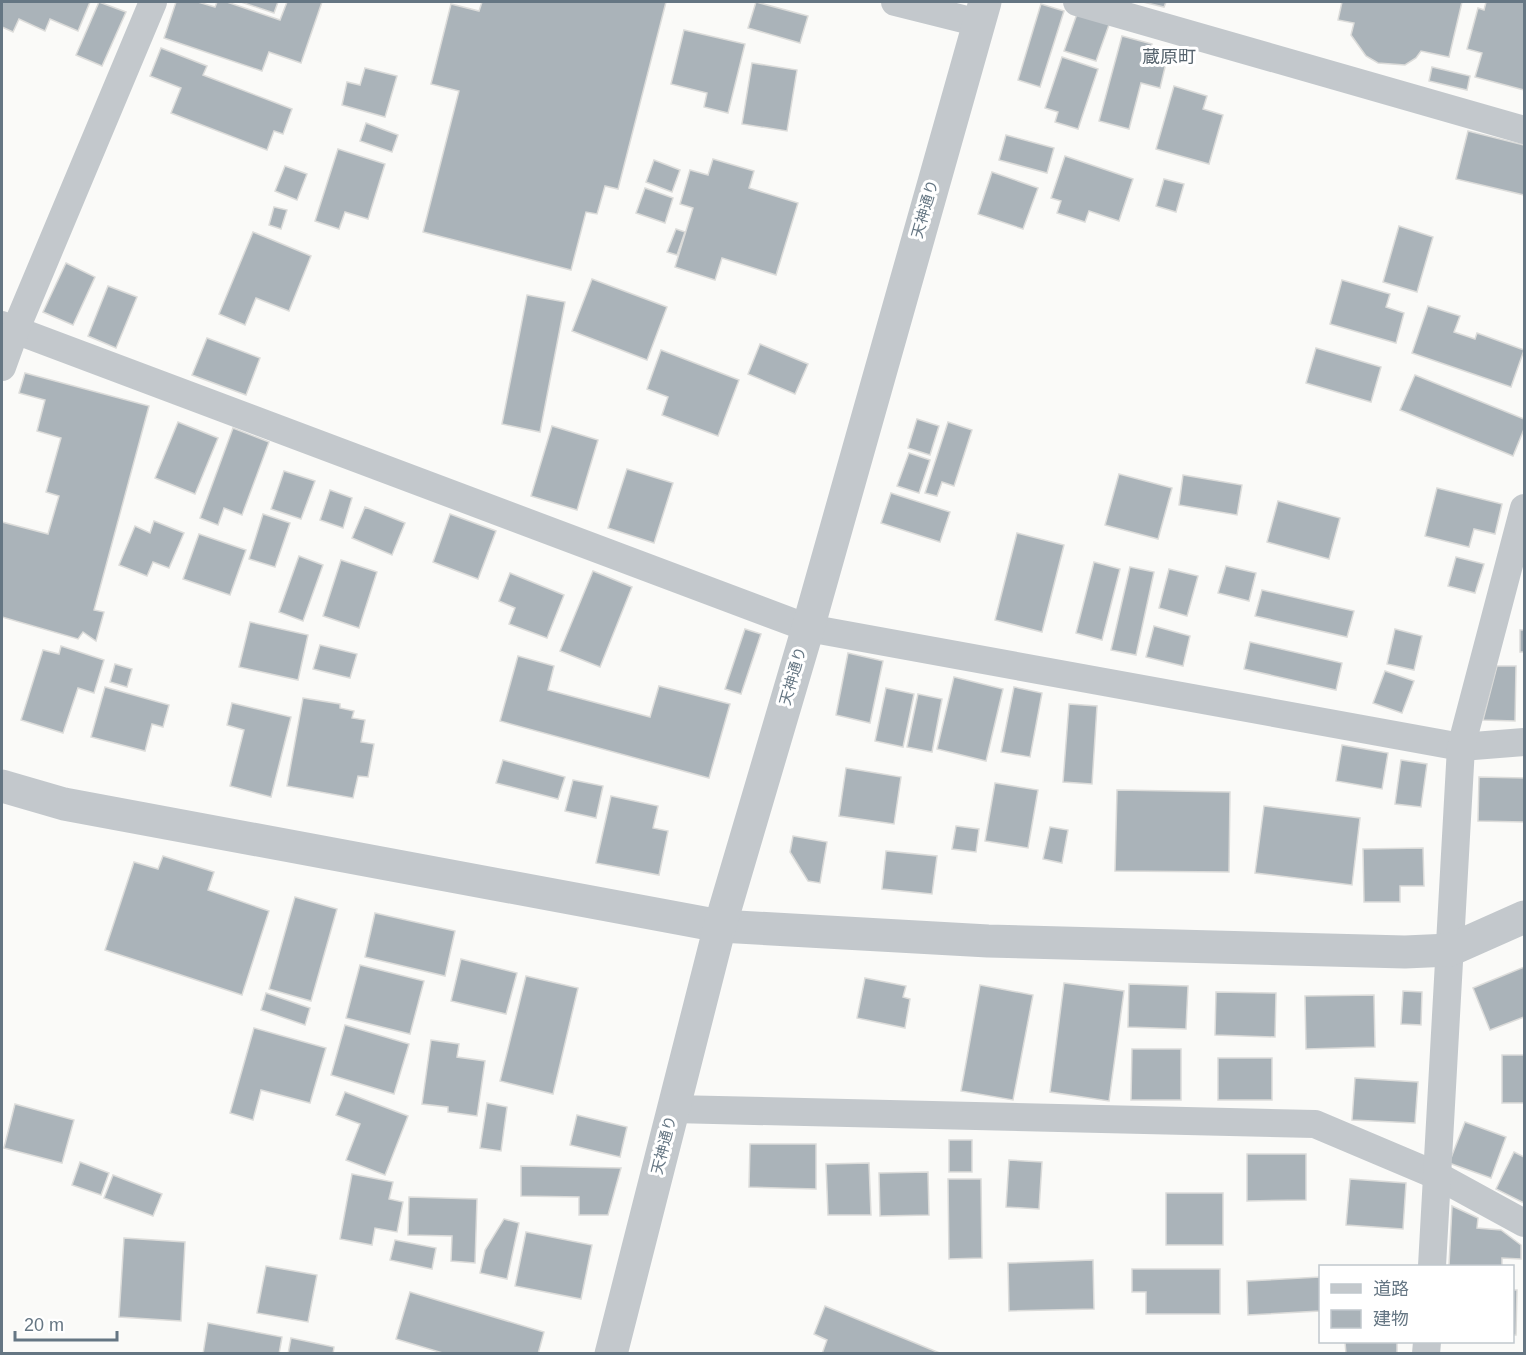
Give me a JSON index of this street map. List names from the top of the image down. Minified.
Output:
{"streets":{"street":["天神通り"]},"districts":["蔵原町"],"legend":["道路","建物"],"scale_bar":"20 m"}
